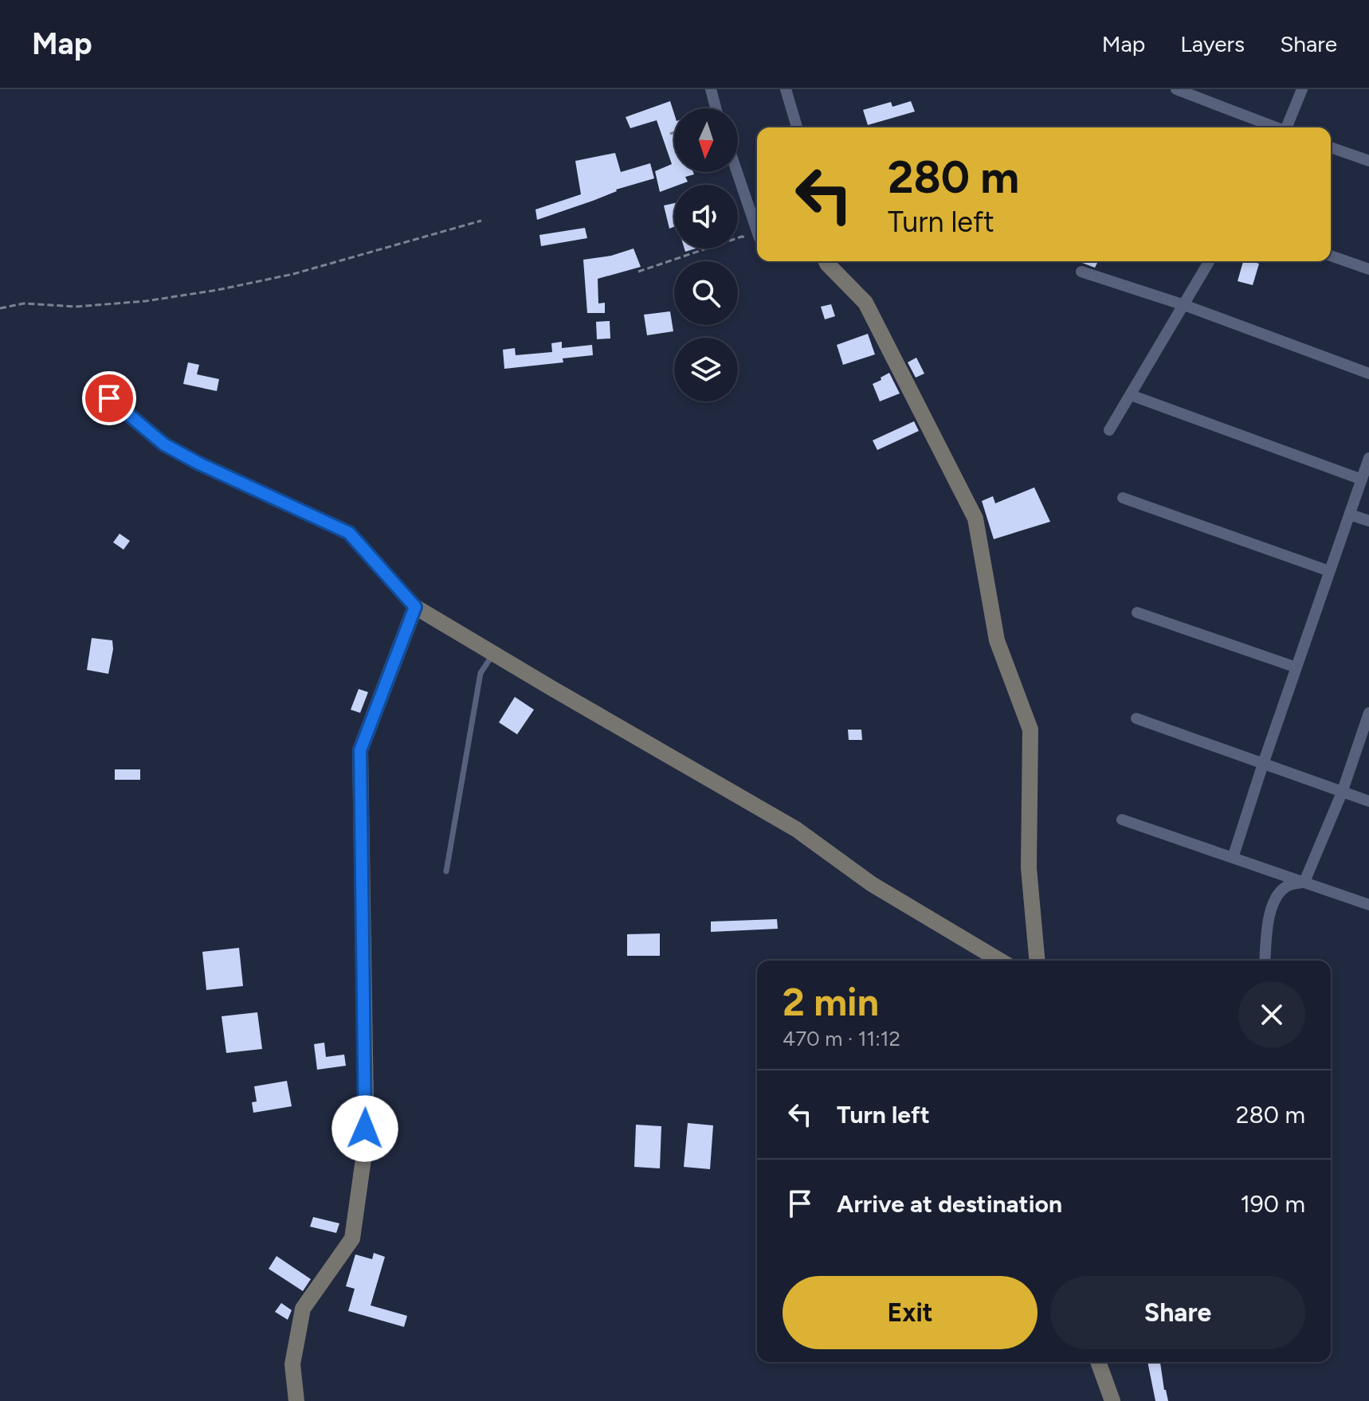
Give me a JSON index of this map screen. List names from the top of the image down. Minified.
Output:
{"north":"bottom","page":{"header":"Map","nav":["Map","Layers","Share"],"turn":["280 m","Turn left"],"heading":["2 min","470 m · 11:12"],"list":[{"name":"Turn left","value":"280 m"},{"name":"Arrive at destination","value":"190 m"}],"buttons":["Exit","Share"]}}
